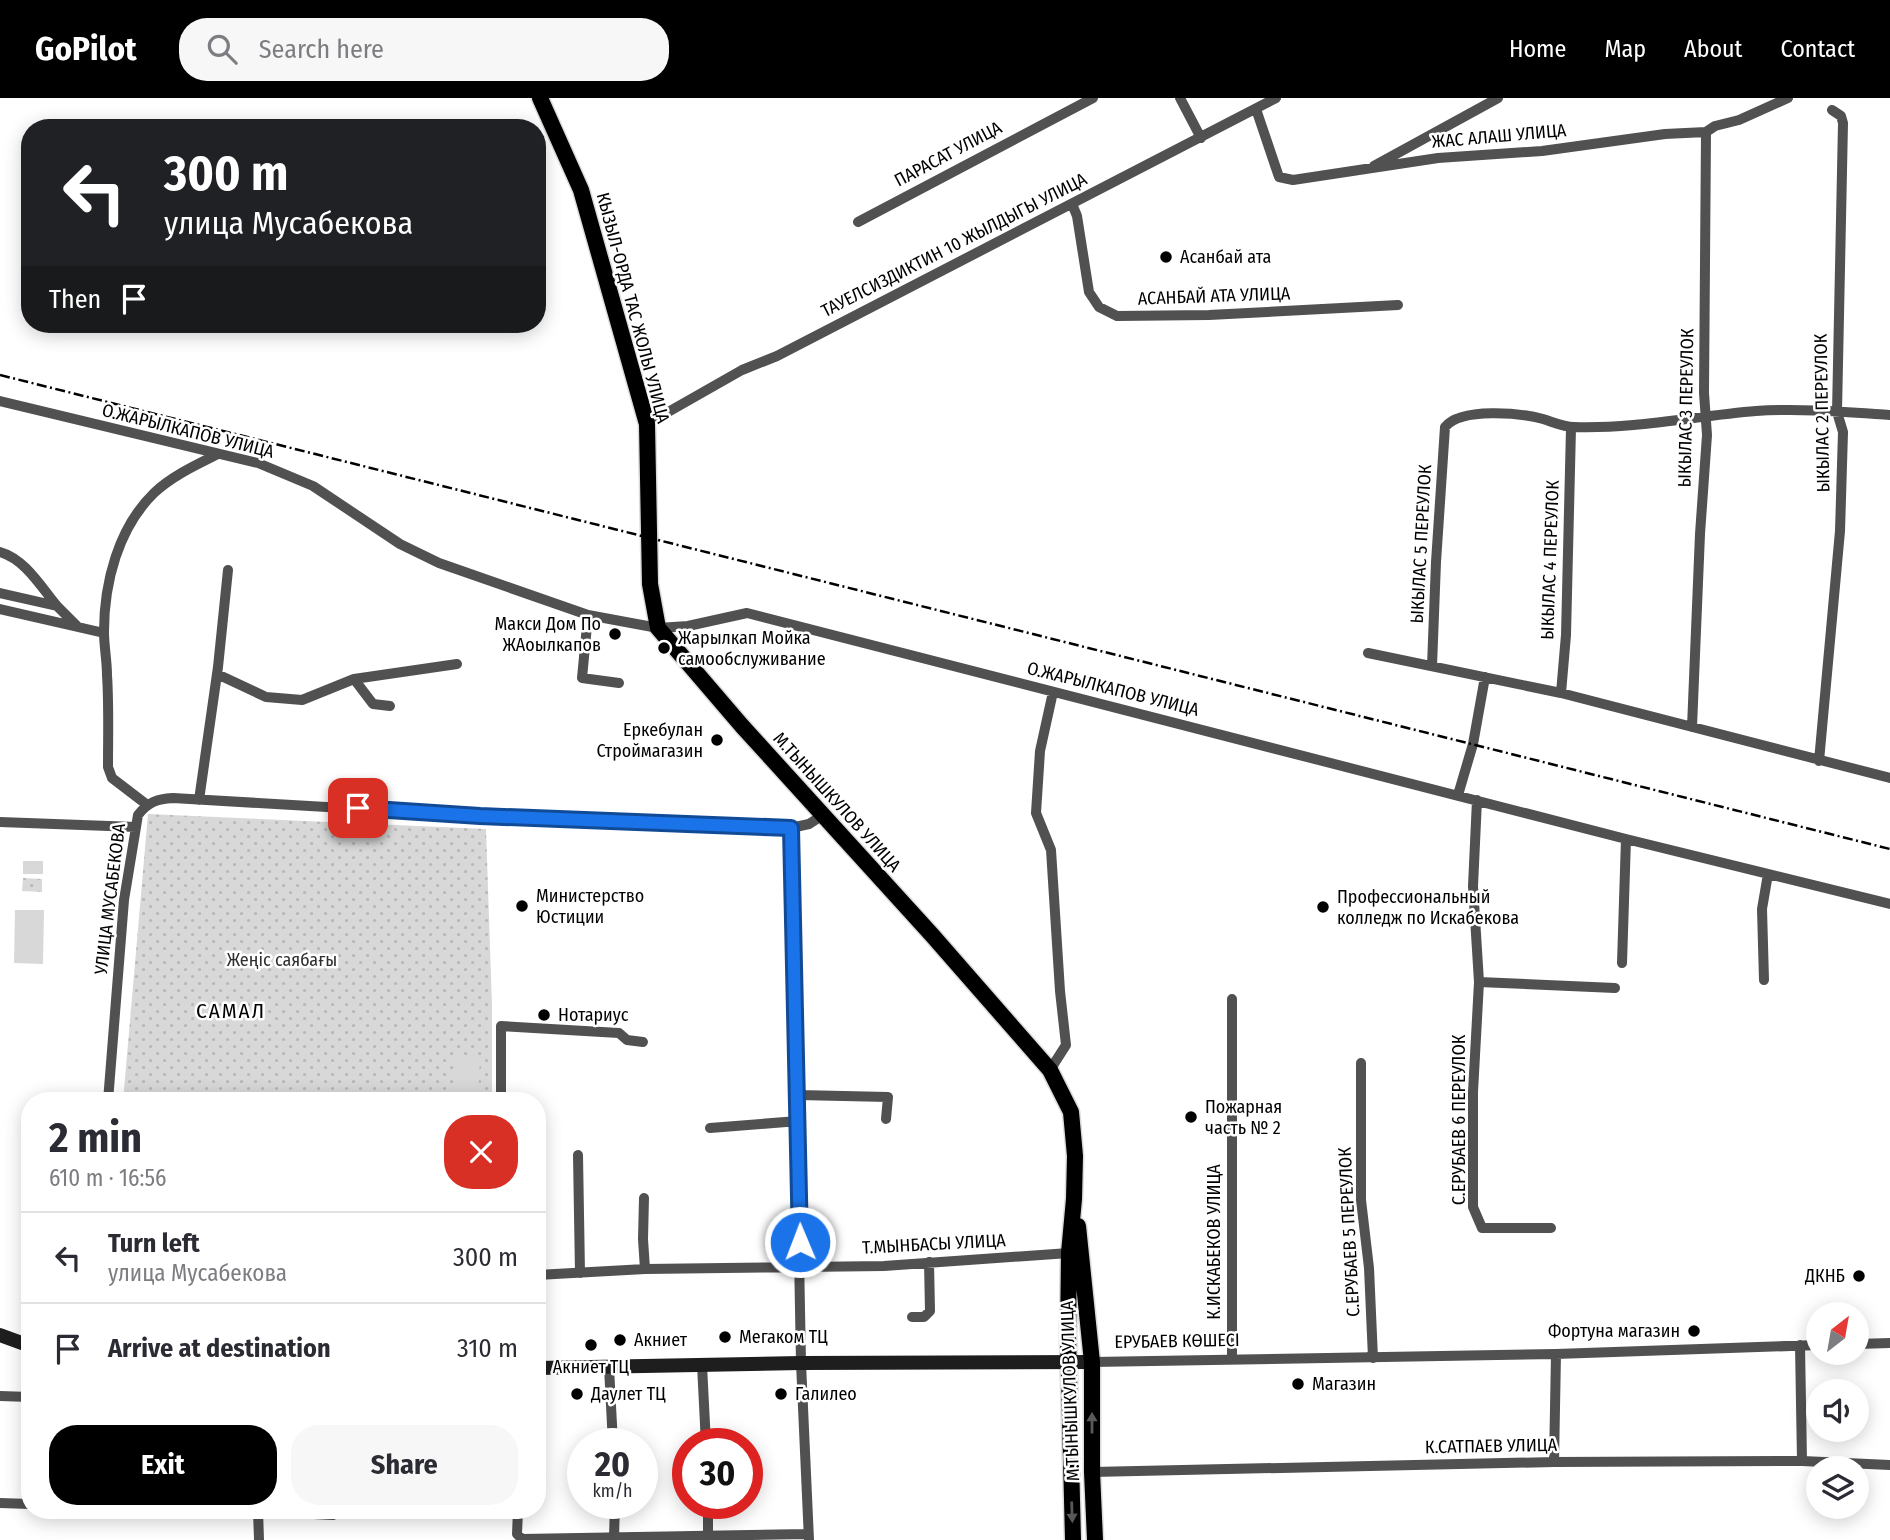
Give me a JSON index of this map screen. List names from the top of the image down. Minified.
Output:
{"streets":{"main road":["КЫЗЫЛ-ОРДА ТАС ЖОЛЫ УЛИЦА","М.ТЫНЫШКУЛОВ УЛИЦА","ЕРУБАЕВ КӨШЕСІ"],"street":["ЖАС АЛАШ УЛИЦА","ПАРАСАТ УЛИЦА","ТАУЕЛСИЗДИКТИН 10 ЖЫЛДЫГЫ УЛИЦА","АСАНБАЙ АТА УЛИЦА","ЫКЫЛАС 3 ПЕРЕУЛОК","ЫКЫЛАС 2 ПЕРЕУЛОК","О.ЖАРЫЛКАПОВ УЛИЦА","ЫКЫЛАС 5 ПЕРЕУЛОК","ЫКЫЛАС 4 ПЕРЕУЛОК","УЛИЦА МУСАБЕКОВА","С.ЕРУБАЕВ 6 ПЕРЕУЛОК","С.ЕРУБАЕВ 5 ПЕРЕУЛОК","К.ИСКАБЕКОВ УЛИЦА","Т.МЫНБАСЫ УЛИЦА","К.САТПАЕВ УЛИЦА"]},"crossings":[["ЖАС АЛАШ УЛИЦА","ТАУЕЛСИЗДИКТИН 10 ЖЫЛДЫГЫ УЛИЦА"],["ЖАС АЛАШ УЛИЦА","ЫКЫЛАС 3 ПЕРЕУЛОК"],["ТАУЕЛСИЗДИКТИН 10 ЖЫЛДЫГЫ УЛИЦА","АСАНБАЙ АТА УЛИЦА"],["ТАУЕЛСИЗДИКТИН 10 ЖЫЛДЫГЫ УЛИЦА","КЫЗЫЛ-ОРДА ТАС ЖОЛЫ УЛИЦА"],["КЫЗЫЛ-ОРДА ТАС ЖОЛЫ УЛИЦА","О.ЖАРЫЛКАПОВ УЛИЦА"],["КЫЗЫЛ-ОРДА ТАС ЖОЛЫ УЛИЦА","М.ТЫНЫШКУЛОВ УЛИЦА"],["О.ЖАРЫЛКАПОВ УЛИЦА","М.ТЫНЫШКУЛОВ УЛИЦА"],["О.ЖАРЫЛКАПОВ УЛИЦА","С.ЕРУБАЕВ 6 ПЕРЕУЛОК"],["ЫКЫЛАС 5 ПЕРЕУЛОК","ЫКЫЛАС 4 ПЕРЕУЛОК"],["М.ТЫНЫШКУЛОВ УЛИЦА","Т.МЫНБАСЫ УЛИЦА"],["М.ТЫНЫШКУЛОВ УЛИЦА","ЕРУБАЕВ КӨШЕСІ"],["М.ТЫНЫШКУЛОВ УЛИЦА","К.САТПАЕВ УЛИЦА"],["С.ЕРУБАЕВ 5 ПЕРЕУЛОК","ЕРУБАЕВ КӨШЕСІ"],["К.ИСКАБЕКОВ УЛИЦА","ЕРУБАЕВ КӨШЕСІ"]],"districts":["САМАЛ"],"parks":["Жеңіс саябағы"],"places":["Асанбай ата","Макси Дом По ЖАоылкапов","Жарылкап Мойка самообслуживание","Еркебулан Строймагазин","Министерство Юстиции","Профессиональный колледж по Искабекова","Нотариус","Пожарная часть № 2","ДКНБ","Фортуна магазин","Мегаком ТЦ","Акниет","Акниет ТЦ","Магазин","Даулет ТЦ","Галилео"],"north":"top right","page":{"header":"GoPilot","search":"Search here","nav":["Home","Map","About","Contact"],"turn":["300 m","улица Мусабекова"],"then":"Then","heading":["2 min","610 m · 16:56"],"list":[{"name":"Turn left","note":"улица Мусабекова","value":"300 m"},{"name":"Arrive at destination","value":"310 m"}],"buttons":["Exit","Share"],"speed":"20 km/h","limit":"30"}}
